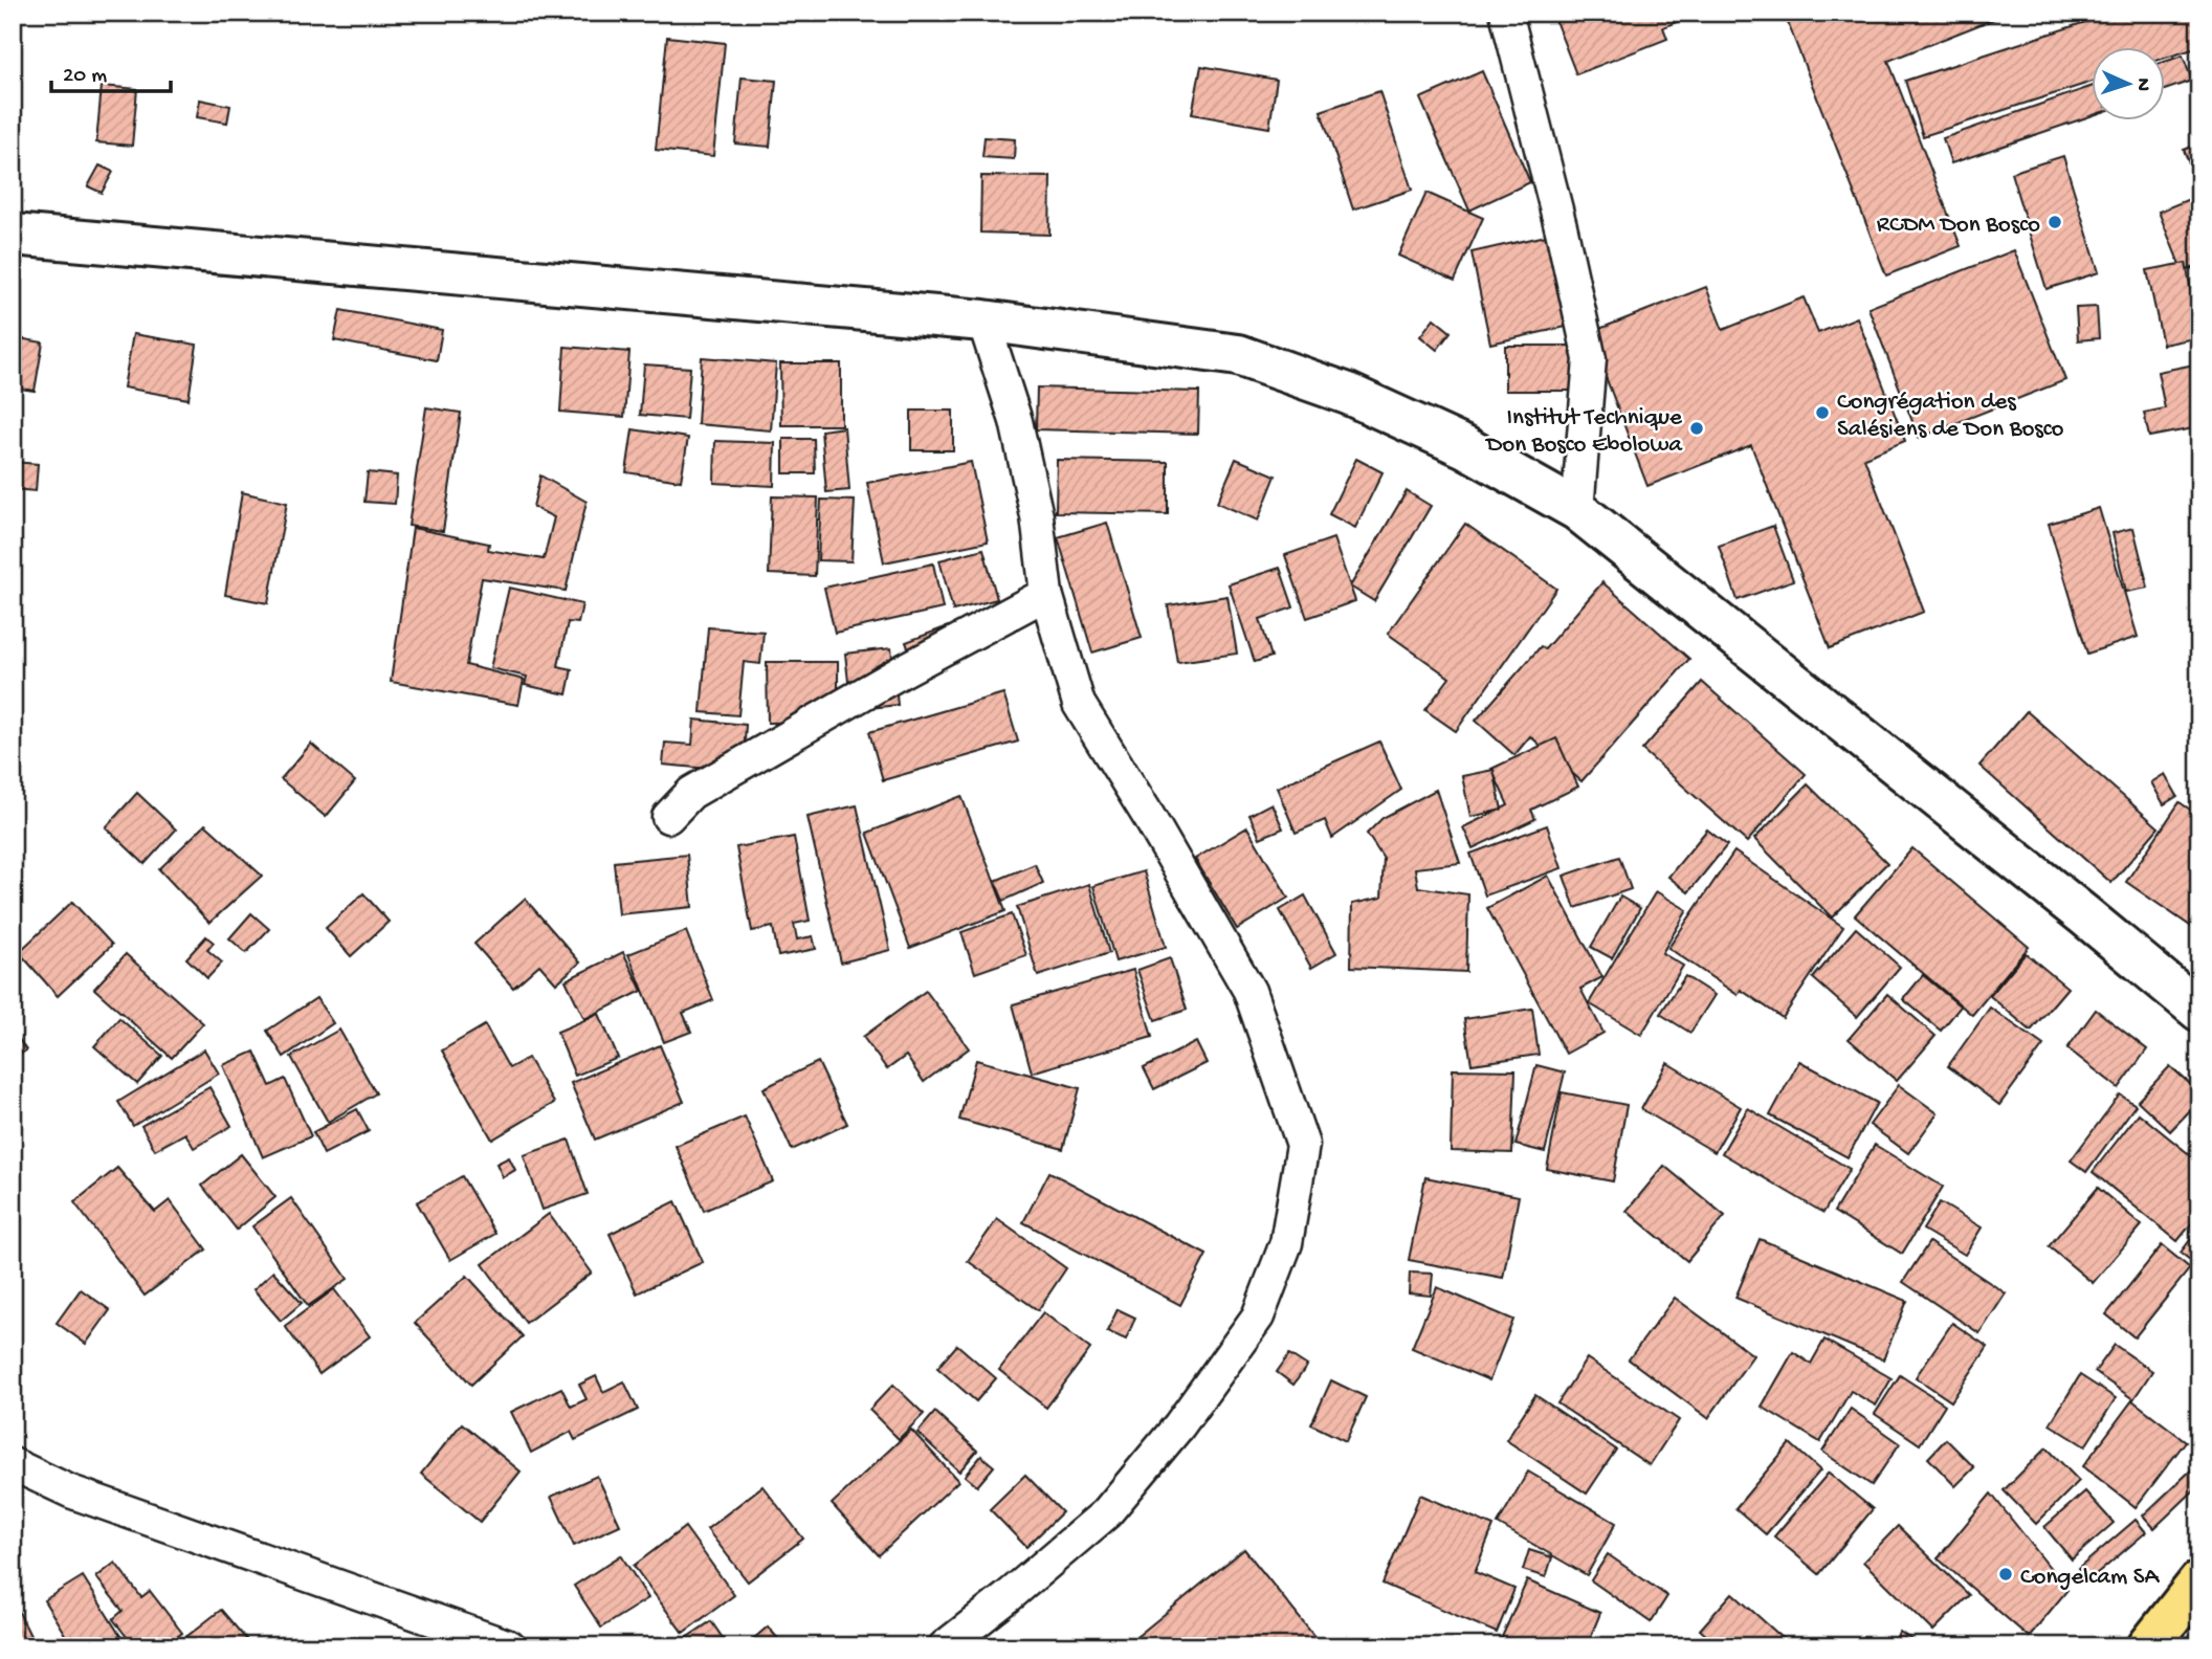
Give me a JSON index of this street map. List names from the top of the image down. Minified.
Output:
{"places":["RCDM Don Bosco","Congrégation des Salésiens de Don Bosco","Institut Technique Don Bosco Ebolowa","Congelcam SA"],"scale_bar":"20 m","north":"right"}
